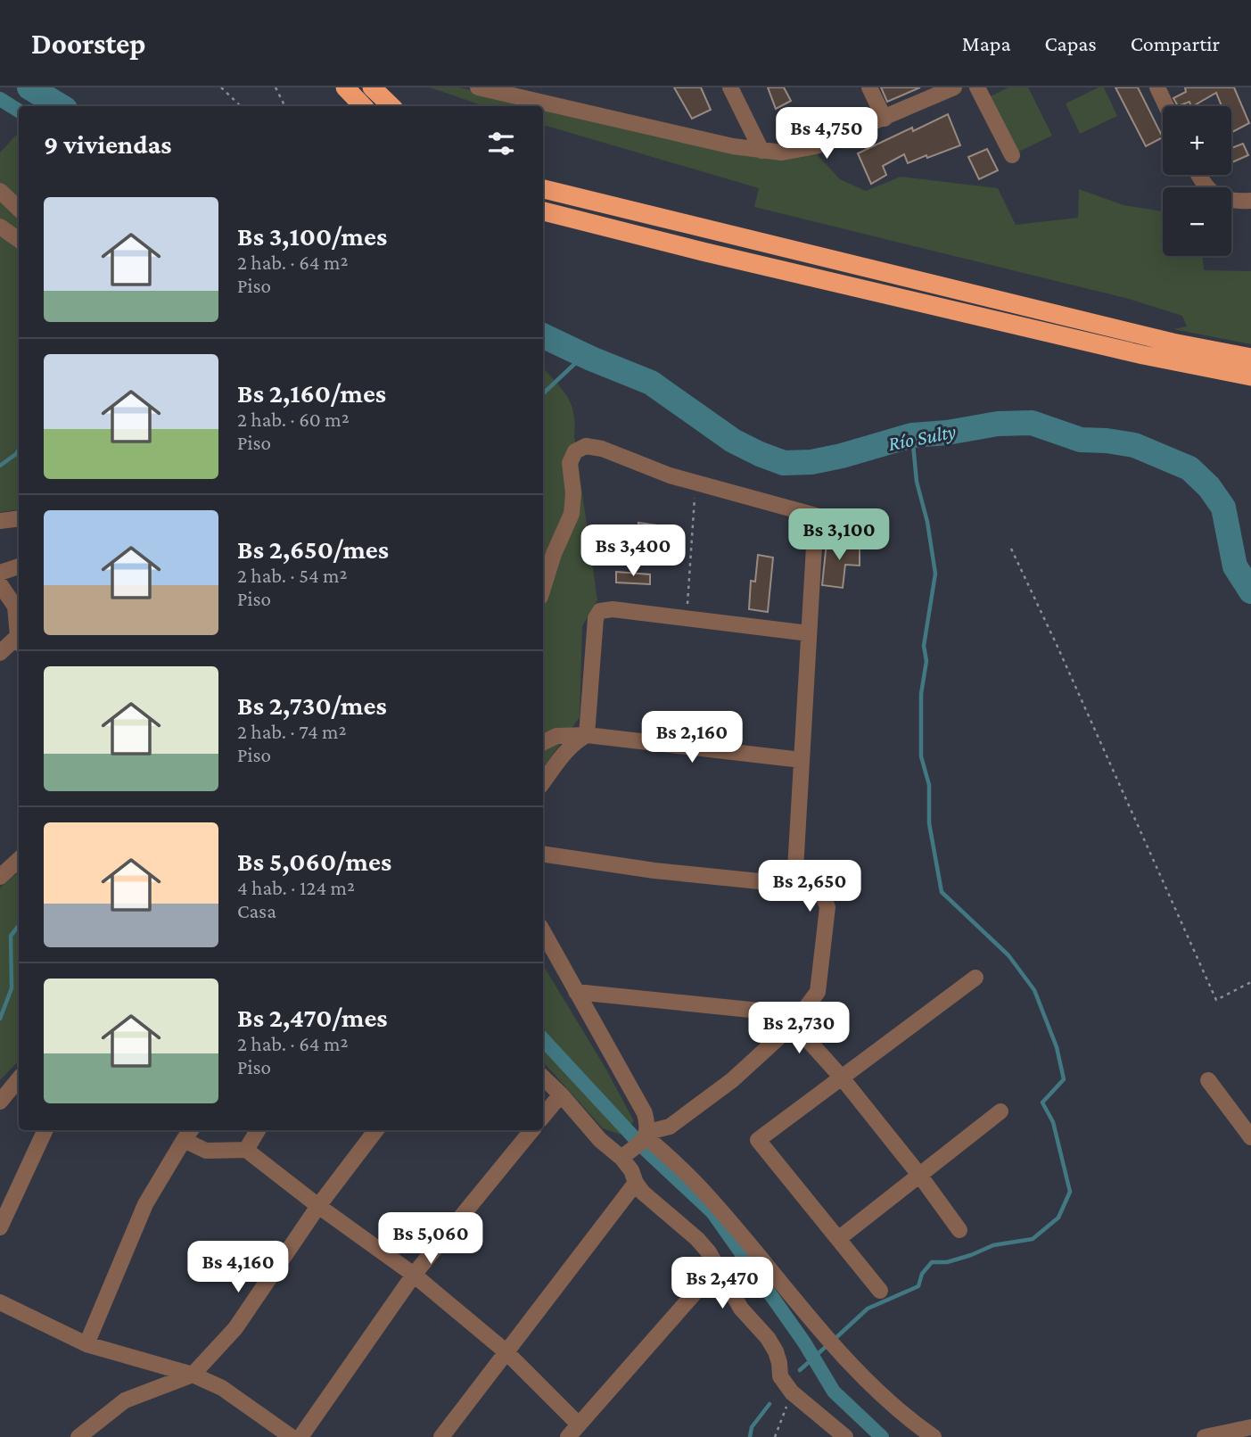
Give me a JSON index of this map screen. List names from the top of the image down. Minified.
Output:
{"water":["Río Sulty"],"page":{"header":"Doorstep","nav":["Mapa","Capas","Compartir"],"map_buttons":["+","−"],"heading":"9 viviendas","price":["Bs 4,750","Bs 3,100","Bs 3,400","Bs 2,160","Bs 2,650","Bs 2,730","Bs 5,060","Bs 4,160","Bs 2,470"],"list":[{"name":"Bs 3,100/mes","note":"2 hab. · 64 m² · Piso"},{"name":"Bs 2,160/mes","note":"2 hab. · 60 m² · Piso"},{"name":"Bs 2,650/mes","note":"2 hab. · 54 m² · Piso"},{"name":"Bs 2,730/mes","note":"2 hab. · 74 m² · Piso"},{"name":"Bs 5,060/mes","note":"4 hab. · 124 m² · Casa"},{"name":"Bs 2,470/mes","note":"2 hab. · 64 m² · Piso"}]}}
